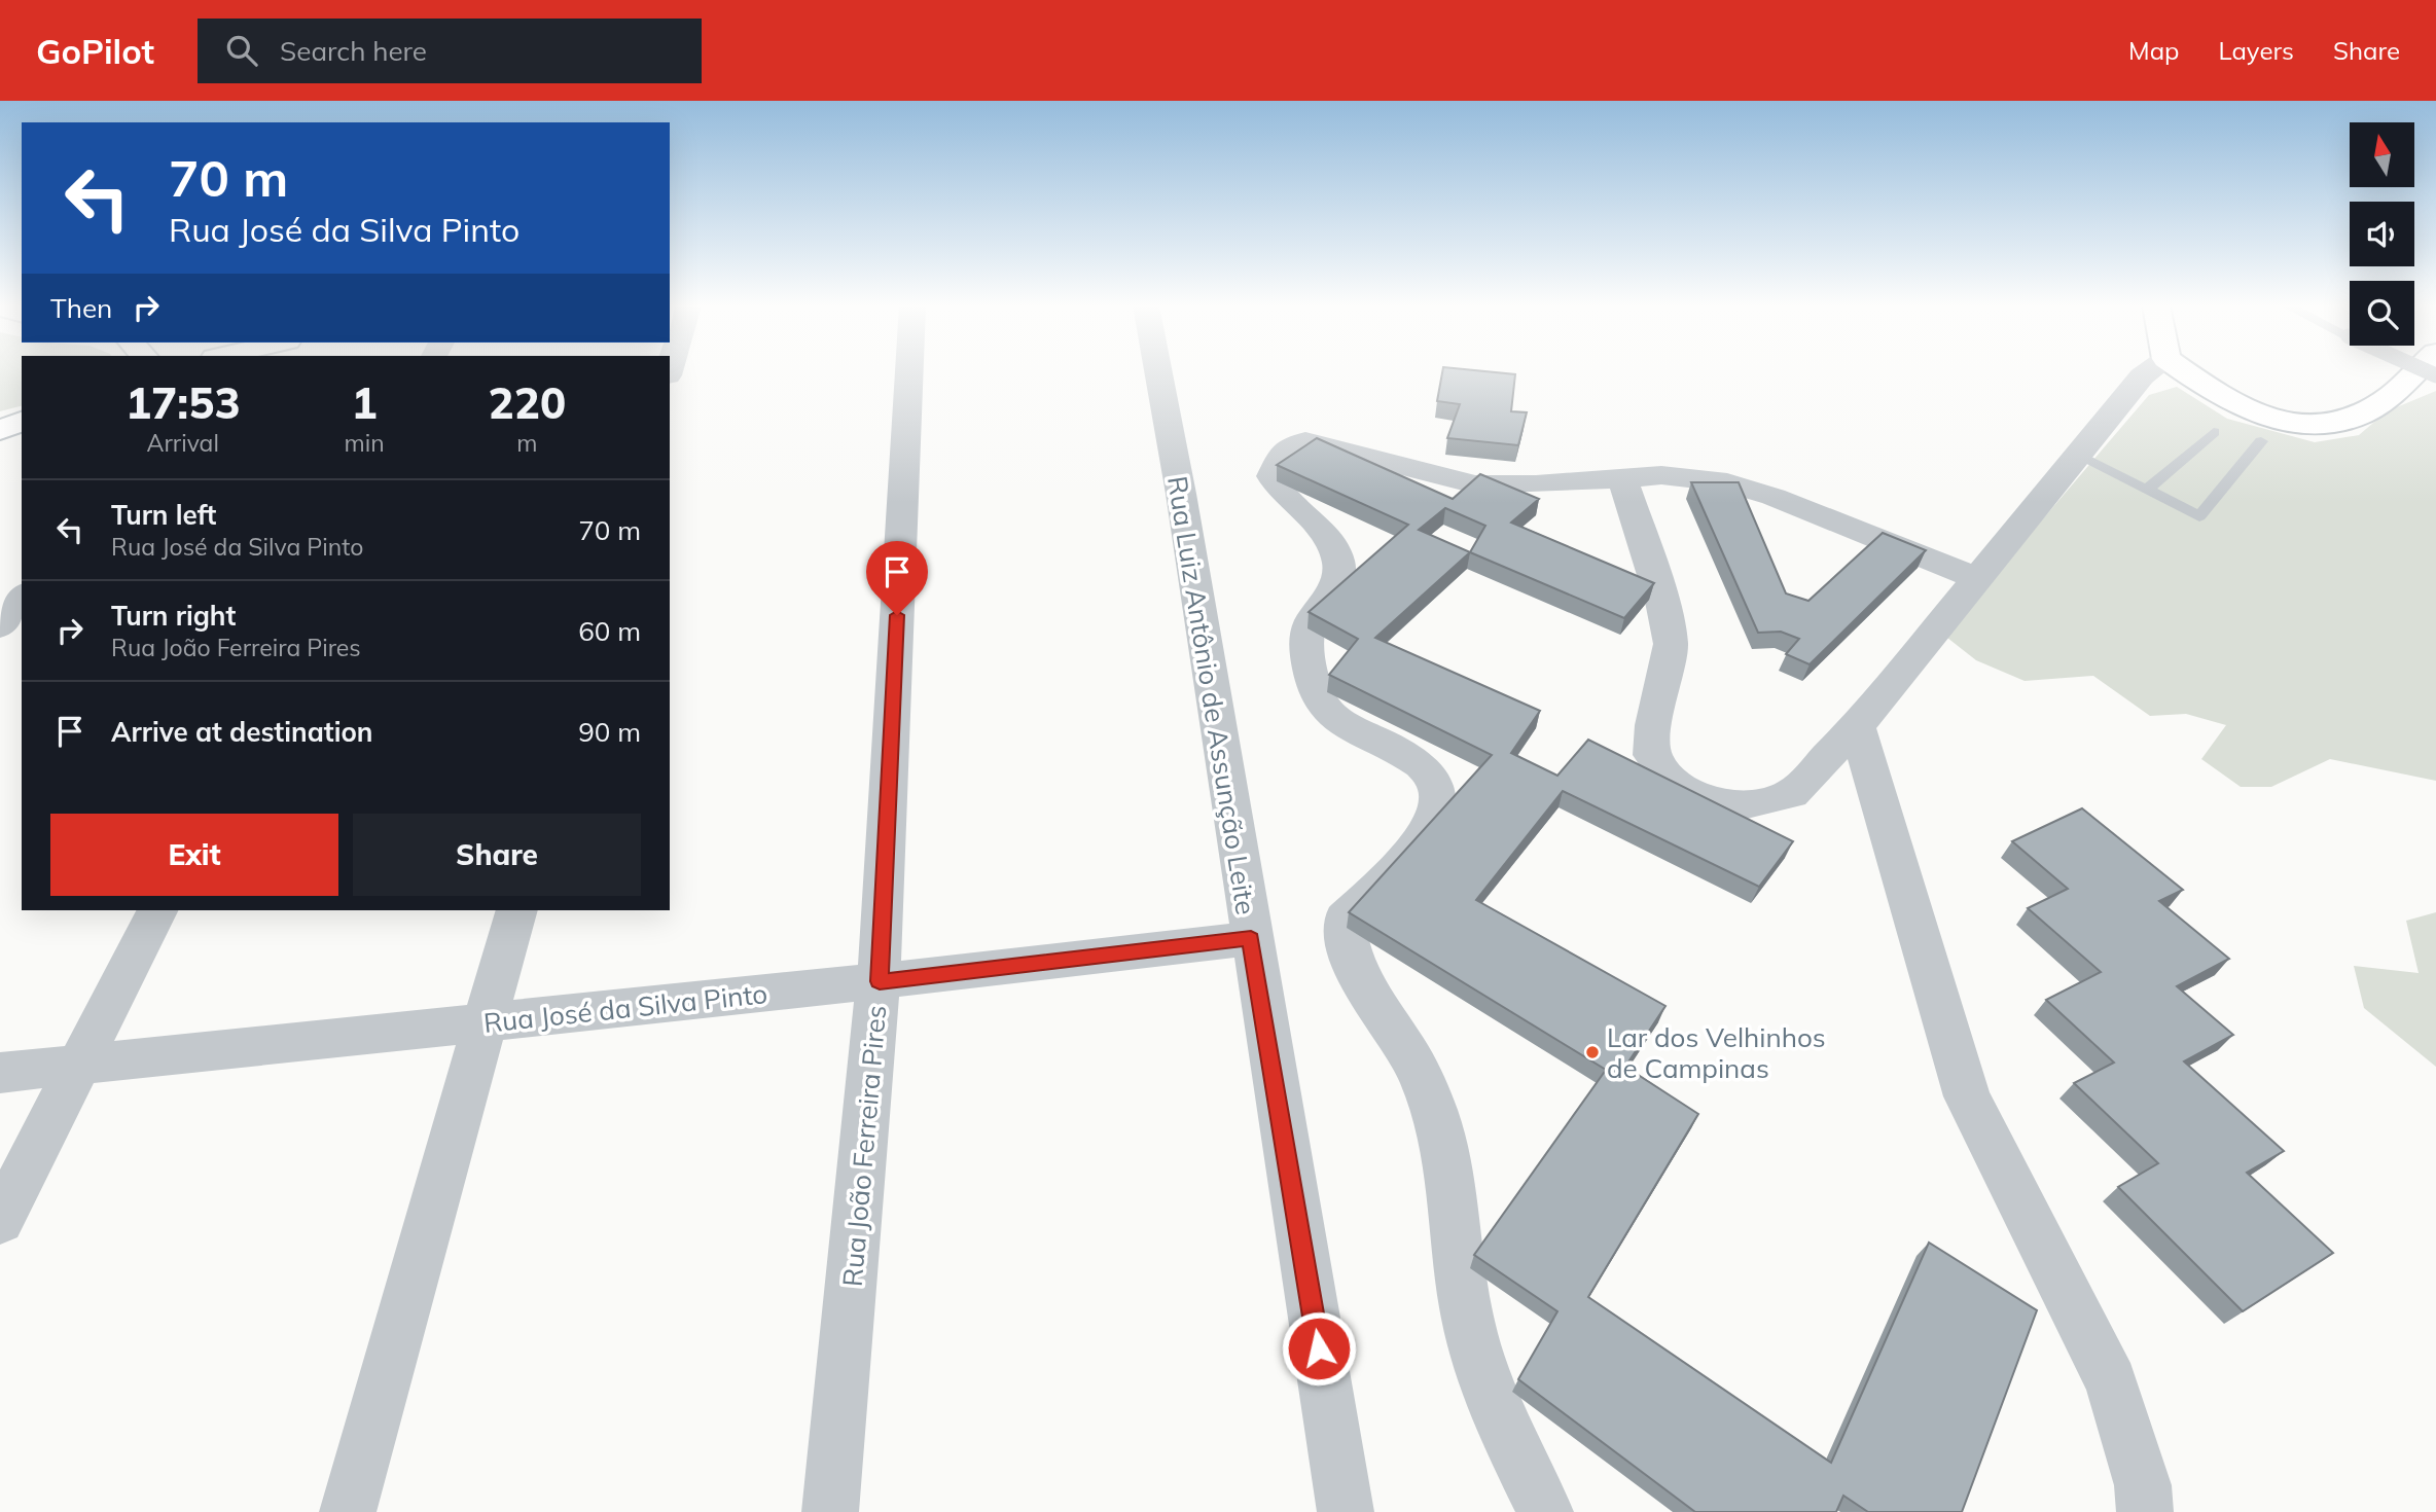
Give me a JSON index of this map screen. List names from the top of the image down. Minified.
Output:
{"streets":{"street":["Rua Luiz Antônio de Assunção Leite","Rua José da Silva Pinto","Rua João Ferreira Pires"]},"crossings":[["Rua Luiz Antônio de Assunção Leite","Rua José da Silva Pinto"],["Rua José da Silva Pinto","Rua João Ferreira Pires"]],"places":["Lar dos Velhinhos de Campinas"],"north":"top","page":{"header":"GoPilot","search":"Search here","nav":["Map","Layers","Share"],"turn":["70 m","Rua José da Silva Pinto"],"then":"Then","eta":["17:53","Arrival","1","min","220","m"],"list":[{"name":"Turn left","note":"Rua José da Silva Pinto","value":"70 m"},{"name":"Turn right","note":"Rua João Ferreira Pires","value":"60 m"},{"name":"Arrive at destination","value":"90 m"}],"buttons":["Exit","Share"]}}
